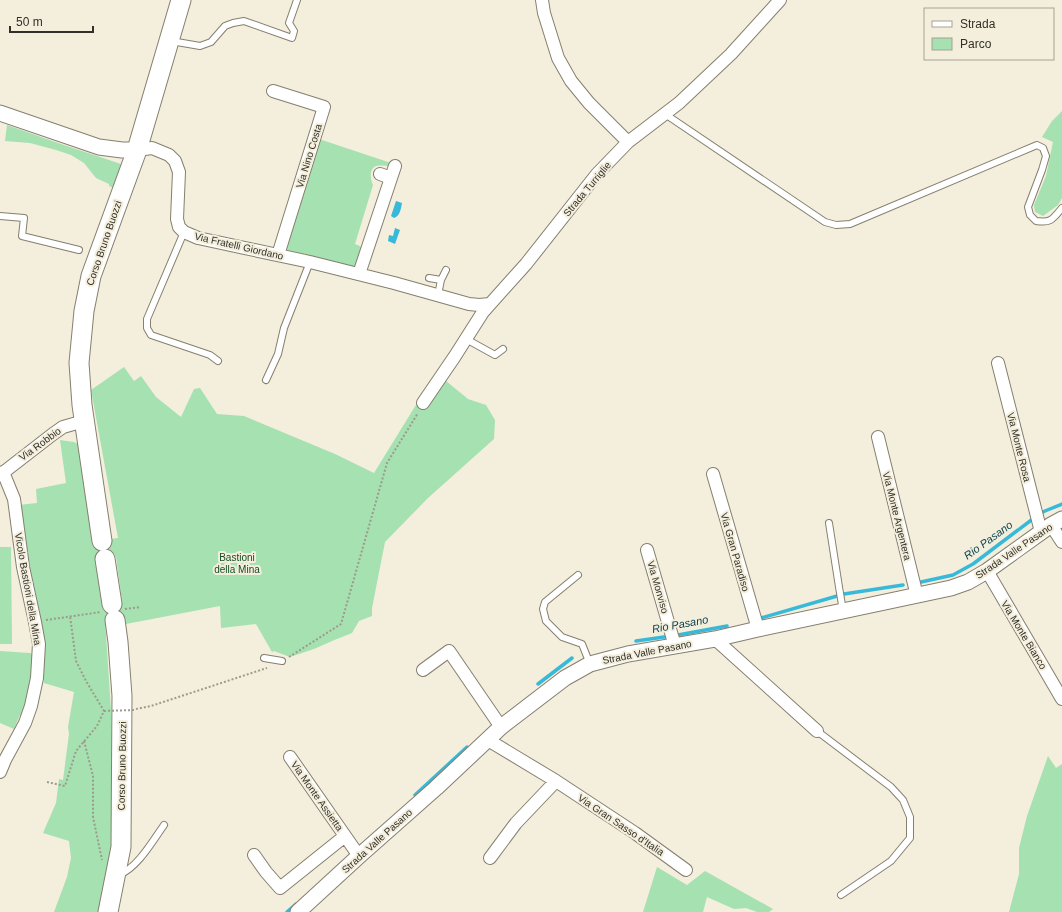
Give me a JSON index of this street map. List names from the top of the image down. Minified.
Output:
{"streets":{"main road":["Corso Bruno Buozzi"],"street":["Via Nino Costa","Strada Turriglie","Via Fratelli Giordano","Via Robbio","Via Monte Rosa","Via Monte Argentera","Strada Valle Pasano","Via Gran Paradiso","Via Monviso","Vicolo Bastioni della Mina","Via Monte Bianco","Via Monte Assietta","Via Gran Sasso d'Italia"]},"crossings":[["Via Nino Costa","Via Fratelli Giordano"],["Strada Turriglie","Via Fratelli Giordano"],["Corso Bruno Buozzi","Via Fratelli Giordano"],["Corso Bruno Buozzi","Via Robbio"],["Via Robbio","Vicolo Bastioni della Mina"],["Via Monte Rosa","Strada Valle Pasano"],["Via Monte Argentera","Strada Valle Pasano"],["Strada Valle Pasano","Via Gran Paradiso"],["Strada Valle Pasano","Via Monviso"],["Strada Valle Pasano","Via Monte Bianco"],["Strada Valle Pasano","Via Monte Assietta"],["Strada Valle Pasano","Via Gran Sasso d'Italia"]],"water":["Rio Pasano"],"parks":["Bastioni della Mina"],"legend":["Strada","Parco"],"scale_bar":"50 m"}
